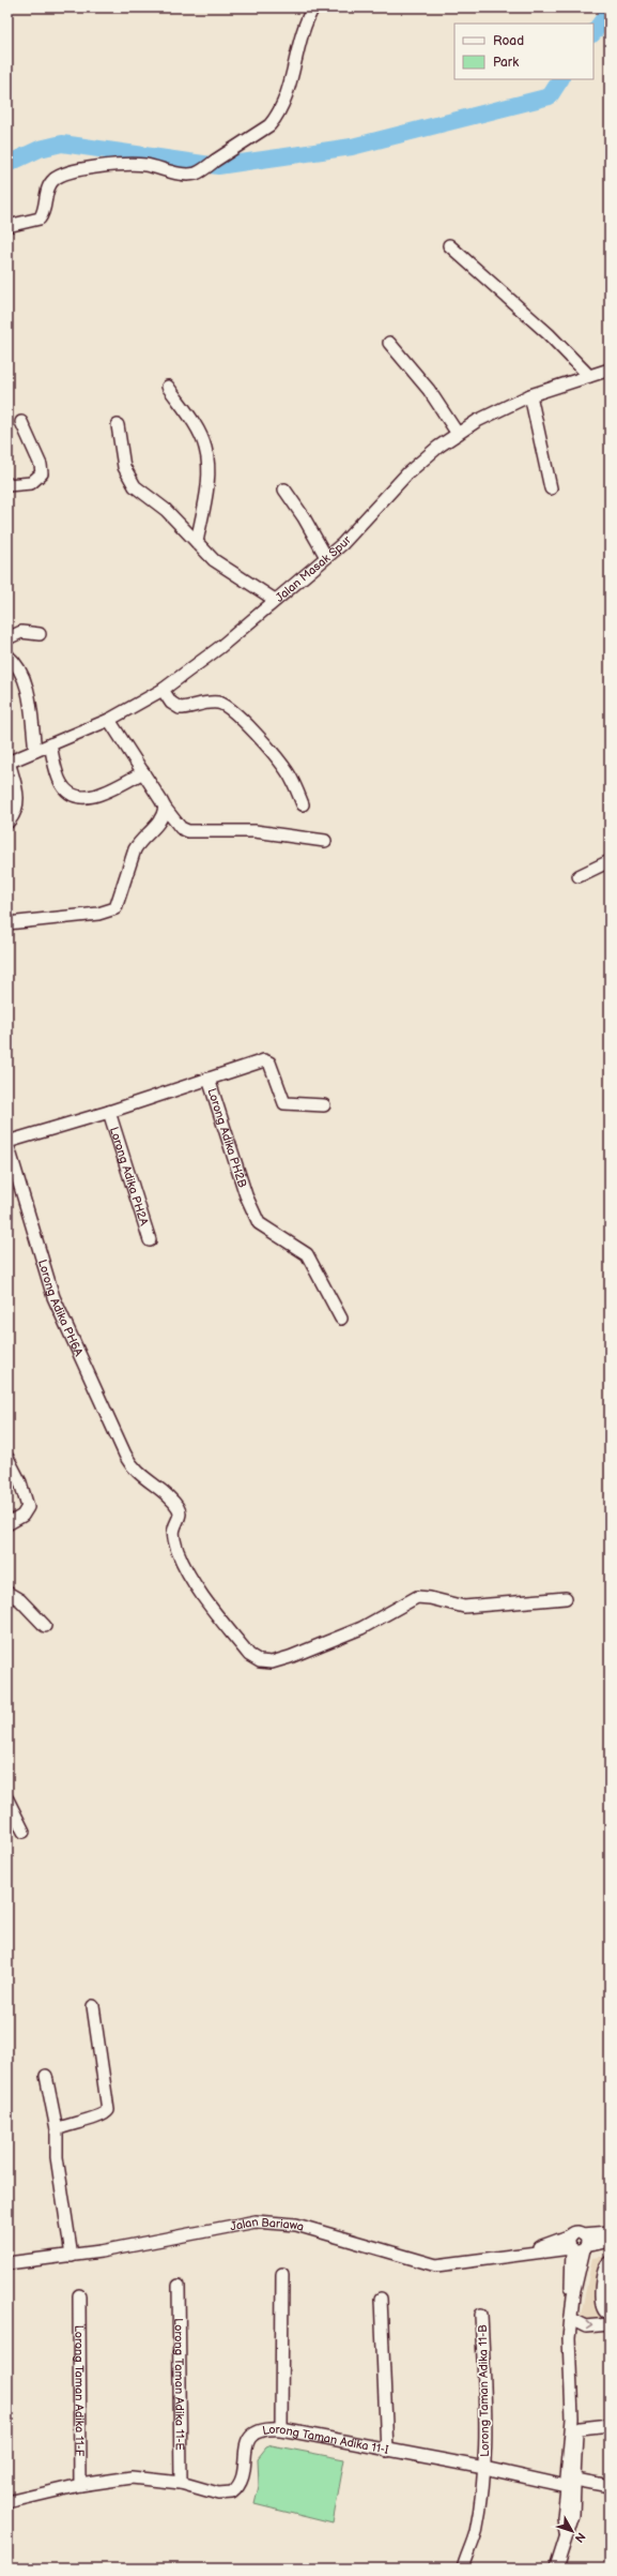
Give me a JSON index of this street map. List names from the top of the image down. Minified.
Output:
{"streets":{"street":["Jalan Masak Spur","Lorong Adika PH2B","Lorong Adika PH2A","Lorong Adika PH6A","Jalan Bariawa","Lorong Taman Adika 11-E","Lorong Taman Adika 11-F","Lorong Taman Adika 11-B","Lorong Taman Adika 11-I"]},"crossings":[["Lorong Taman Adika 11-E","Lorong Taman Adika 11-I"],["Lorong Taman Adika 11-F","Lorong Taman Adika 11-I"],["Lorong Taman Adika 11-B","Lorong Taman Adika 11-I"]],"legend":["Road","Park"],"north":"bottom right"}
